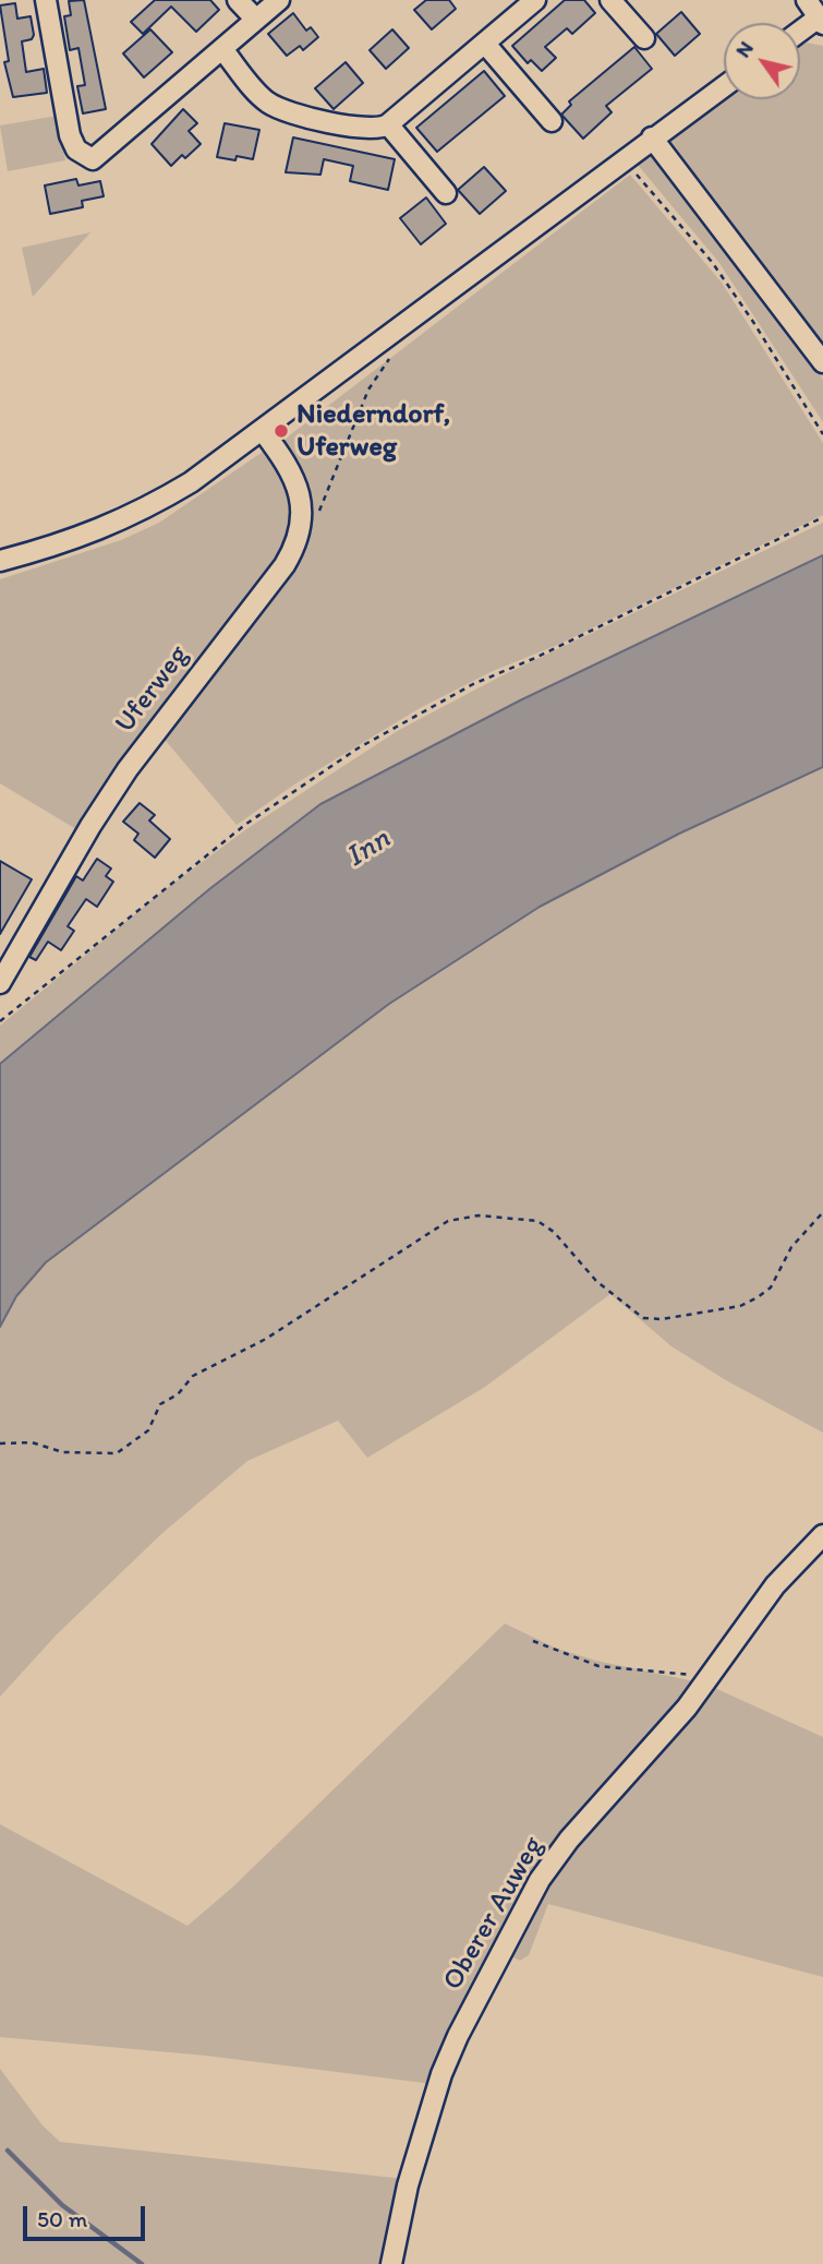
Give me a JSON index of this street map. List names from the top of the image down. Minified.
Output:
{"streets":{"street":["Uferweg","Oberer Auweg"]},"water":["Inn"],"places":["Niederndorf, Uferweg"],"scale_bar":"50 m","north":"top left"}
